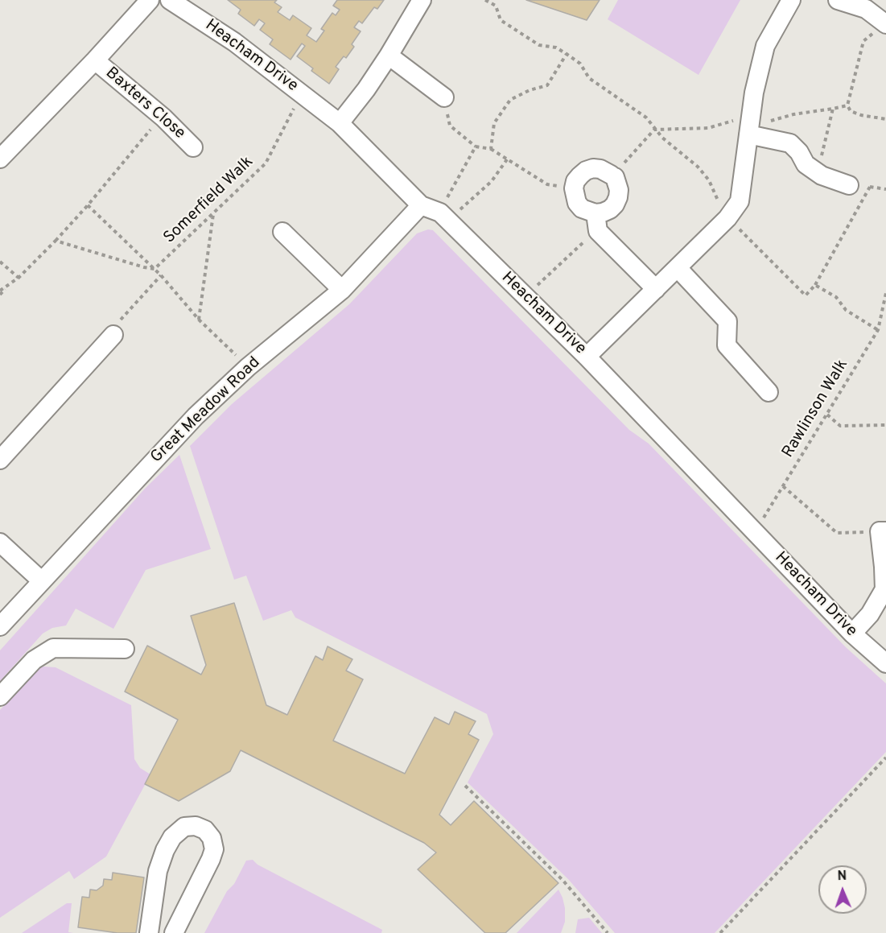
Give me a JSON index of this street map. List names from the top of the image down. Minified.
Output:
{"streets":{"street":["Heacham Drive","Baxters Close","Great Meadow Road"],"path":["Somerfield Walk","Rawlinson Walk"]},"crossings":[["Heacham Drive","Somerfield Walk"],["Heacham Drive","Rawlinson Walk"],["Heacham Drive","Great Meadow Road"]],"north":"top"}
